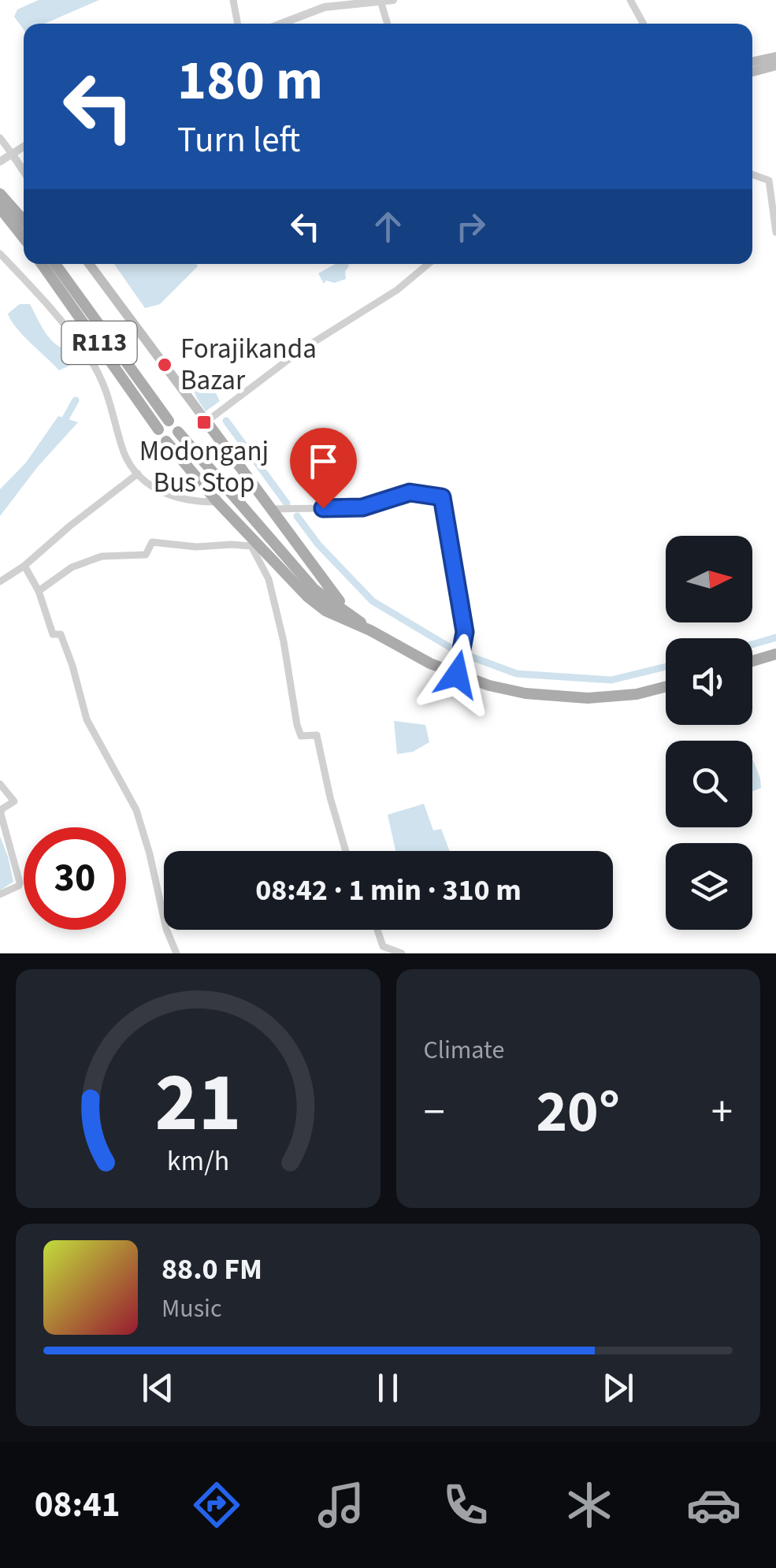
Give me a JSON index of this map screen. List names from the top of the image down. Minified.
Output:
{"streets":{"main road":["R113"]},"places":{"other":["Forajikanda Bazar"],"transit":["Modonganj Bus Stop"]},"north":"right","page":{"turn":["180 m","Turn left"],"limit":"30","trip":"08:42 · 1 min · 310 m","tile":"Climate","heat":["−","20°","+"],"song":["88.0 FM","Music"],"tabs":"08:41","gauge":["21","km/h"]}}
